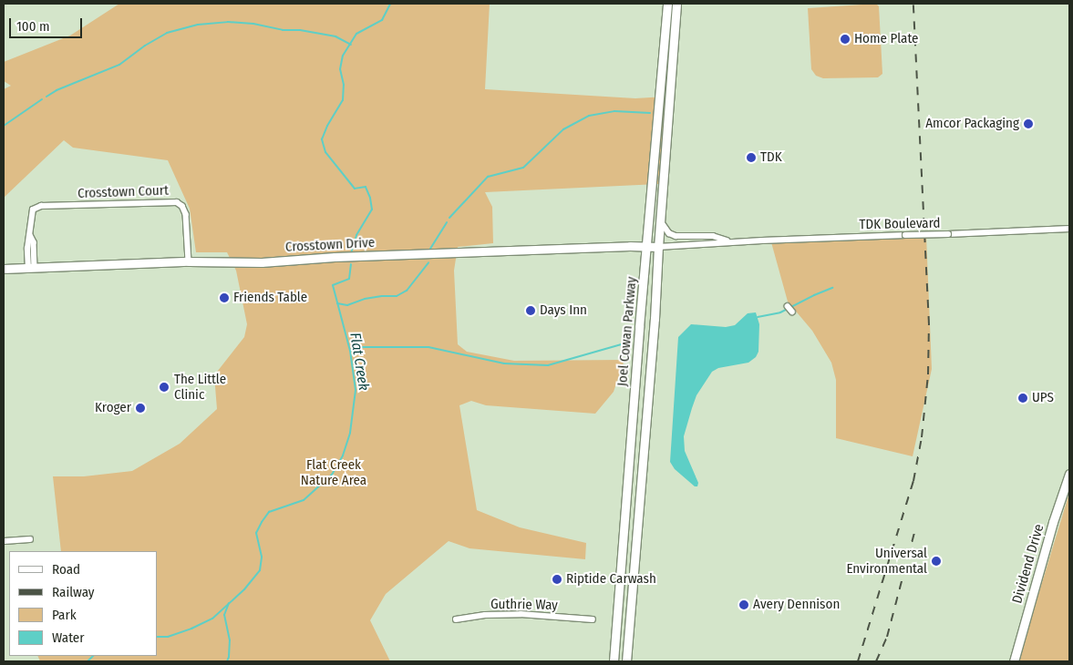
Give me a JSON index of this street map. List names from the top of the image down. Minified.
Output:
{"streets":{"main road":["Crosstown Drive","Joel Cowan Parkway","Dividend Drive"],"street":["Crosstown Court","TDK Boulevard","Guthrie Way"]},"crossings":[["Crosstown Court","Crosstown Drive"],["TDK Boulevard","Crosstown Drive"],["TDK Boulevard","Joel Cowan Parkway"],["Crosstown Drive","Joel Cowan Parkway"]],"water":["Flat Creek"],"parks":["Flat Creek Nature Area"],"places":["Home Plate","Amcor Packaging","TDK","Friends Table","Days Inn","The Little Clinic","UPS","Kroger","Universal Environmental","Riptide Carwash","Avery Dennison"],"legend":["Road","Railway","Park","Water"],"scale_bar":"100 m"}
